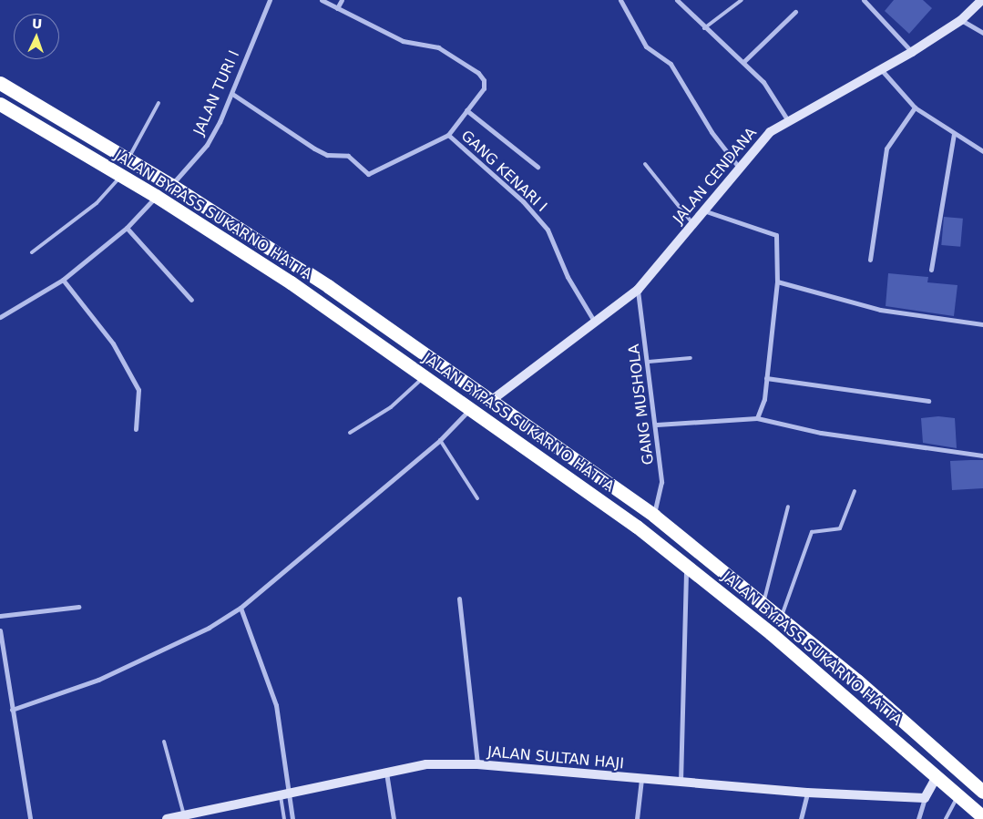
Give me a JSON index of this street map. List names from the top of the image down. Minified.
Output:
{"streets":{"highway":["JALAN BYPASS SUKARNO HATTA"],"street":["JALAN TURI I","GANG KENARI I","JALAN CENDANA","GANG MUSHOLA","JALAN SULTAN HAJI"]},"crossings":[["JALAN TURI I","JALAN BYPASS SUKARNO HATTA"],["GANG KENARI I","JALAN CENDANA"],["JALAN CENDANA","JALAN BYPASS SUKARNO HATTA"],["JALAN CENDANA","GANG MUSHOLA"],["JALAN BYPASS SUKARNO HATTA","GANG MUSHOLA"]],"north":"top"}
